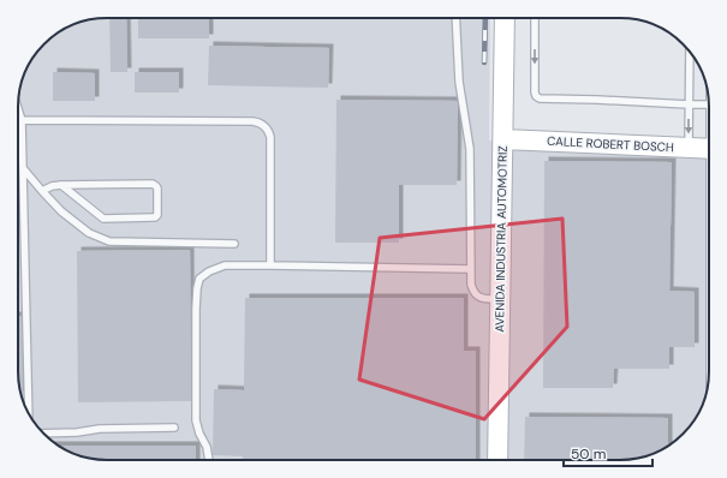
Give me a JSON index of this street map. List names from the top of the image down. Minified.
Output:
{"streets":{"main road":["CALLE ROBERT BOSCH","AVENIDA INDUSTRIA AUTOMOTRIZ"]},"crossings":[["CALLE ROBERT BOSCH","AVENIDA INDUSTRIA AUTOMOTRIZ"]],"scale_bar":"50 m"}
